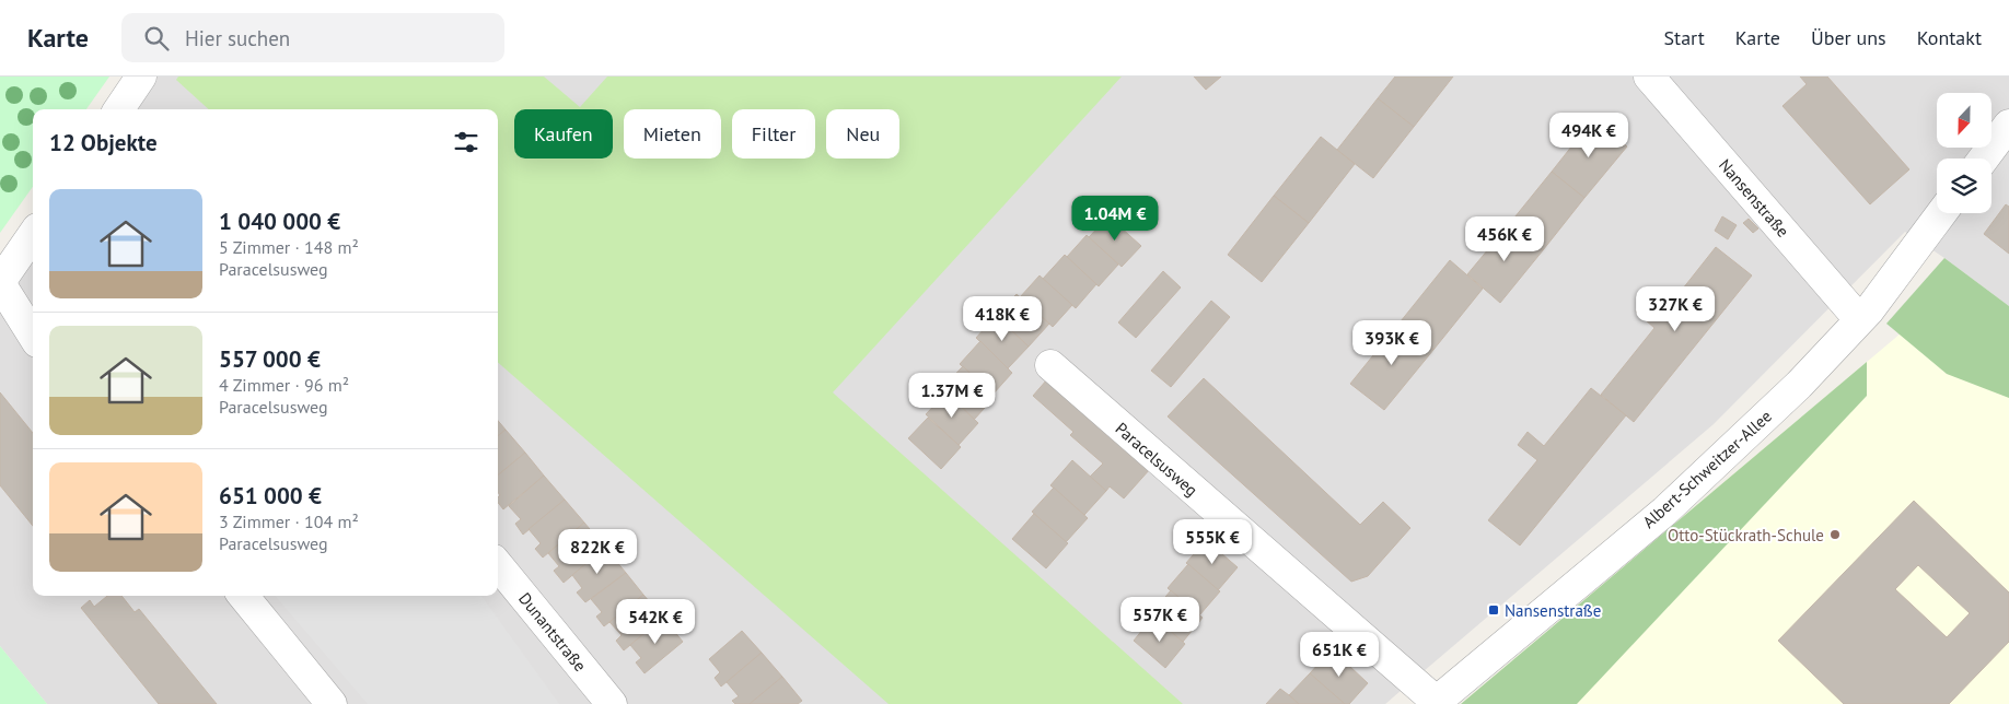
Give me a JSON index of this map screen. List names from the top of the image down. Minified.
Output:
{"streets":{"street":["Nansenstraße","Paracelsusweg","Albert-Schweitzer-Allee","Dunantstraße"]},"crossings":[["Nansenstraße","Albert-Schweitzer-Allee"],["Paracelsusweg","Albert-Schweitzer-Allee"]],"places":{"other":["Otto-Stückrath-Schule"],"transit":["Nansenstraße"]},"north":"bottom","page":{"header":"Karte","search":"Hier suchen","nav":["Start","Karte","Über uns","Kontakt"],"chip":["Kaufen","Mieten","Filter","Neu"],"heading":"12 Objekte","price":["494K €","1.04M €","456K €","327K €","418K €","393K €","1.37M €","555K €","822K €","557K €","542K €","651K €"],"list":[{"name":"1 040 000 €","note":"5 Zimmer · 148 m² · Paracelsusweg"},{"name":"557 000 €","note":"4 Zimmer · 96 m² · Paracelsusweg"},{"name":"651 000 €","note":"3 Zimmer · 104 m² · Paracelsusweg"}]}}
